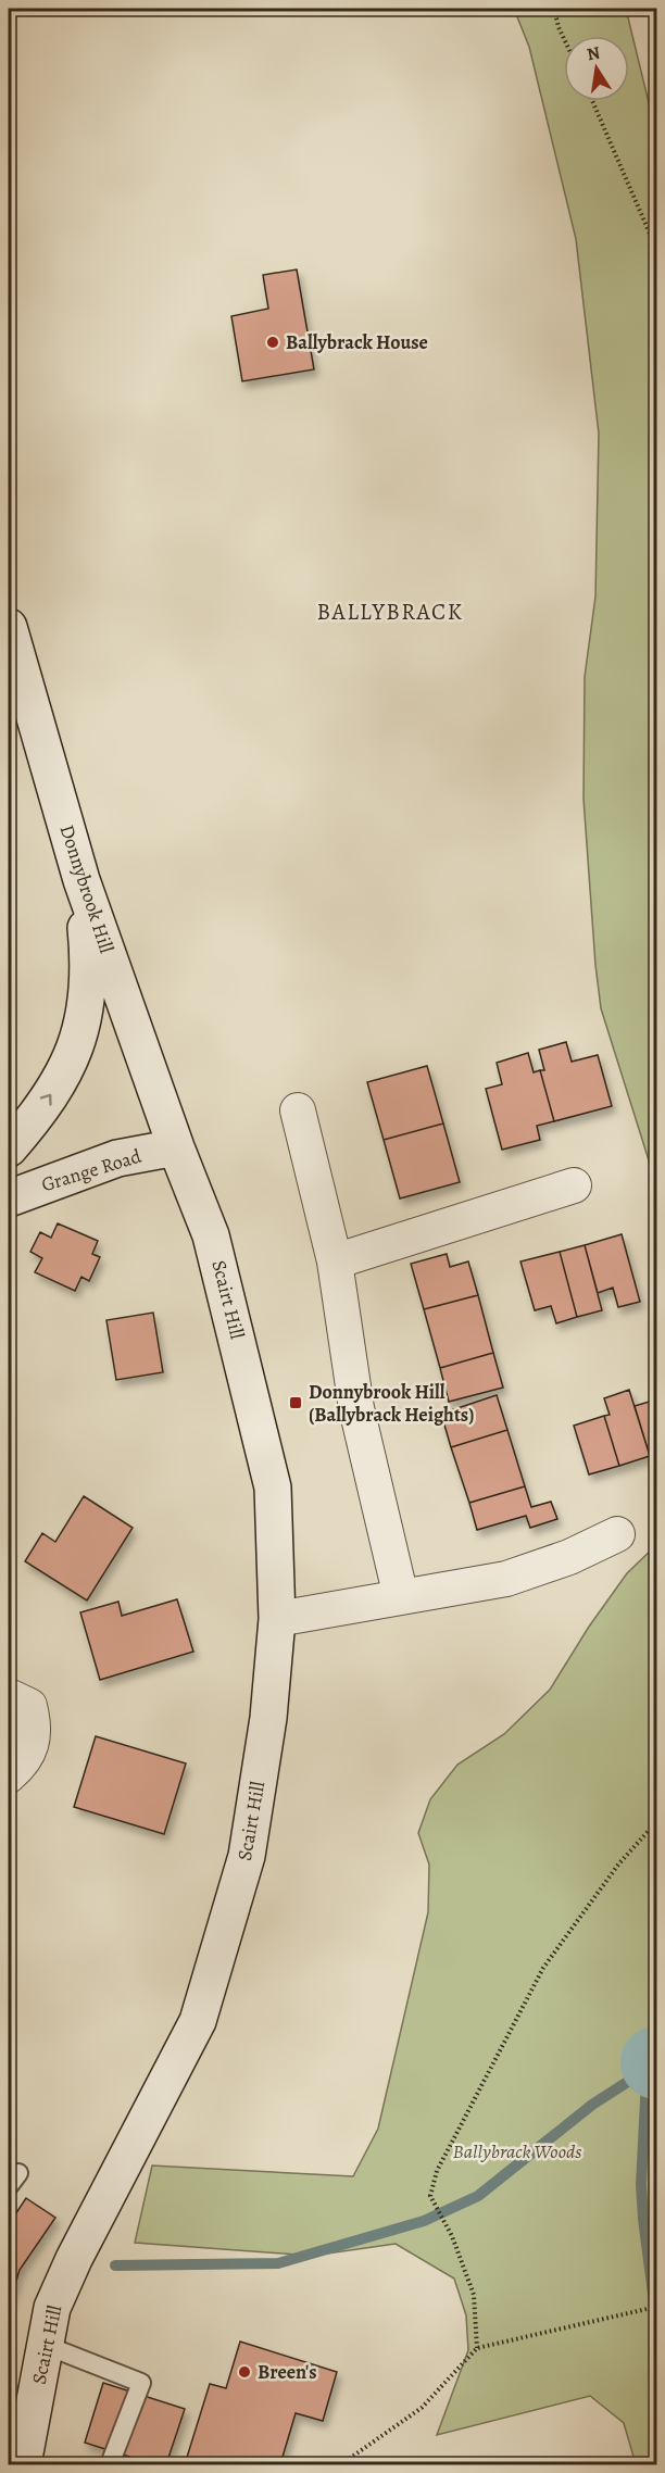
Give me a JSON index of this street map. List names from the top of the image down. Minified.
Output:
{"streets":{"street":["Donnybrook Hill","Grange Road","Scairt Hill"]},"crossings":[["Donnybrook Hill","Grange Road"],["Donnybrook Hill","Scairt Hill"],["Grange Road","Scairt Hill"]],"districts":["BALLYBRACK"],"parks":["Ballybrack Woods"],"places":{"other":["Ballybrack House","Breen's"],"transit":["Donnybrook Hill (Ballybrack Heights)"]},"north":"top"}
